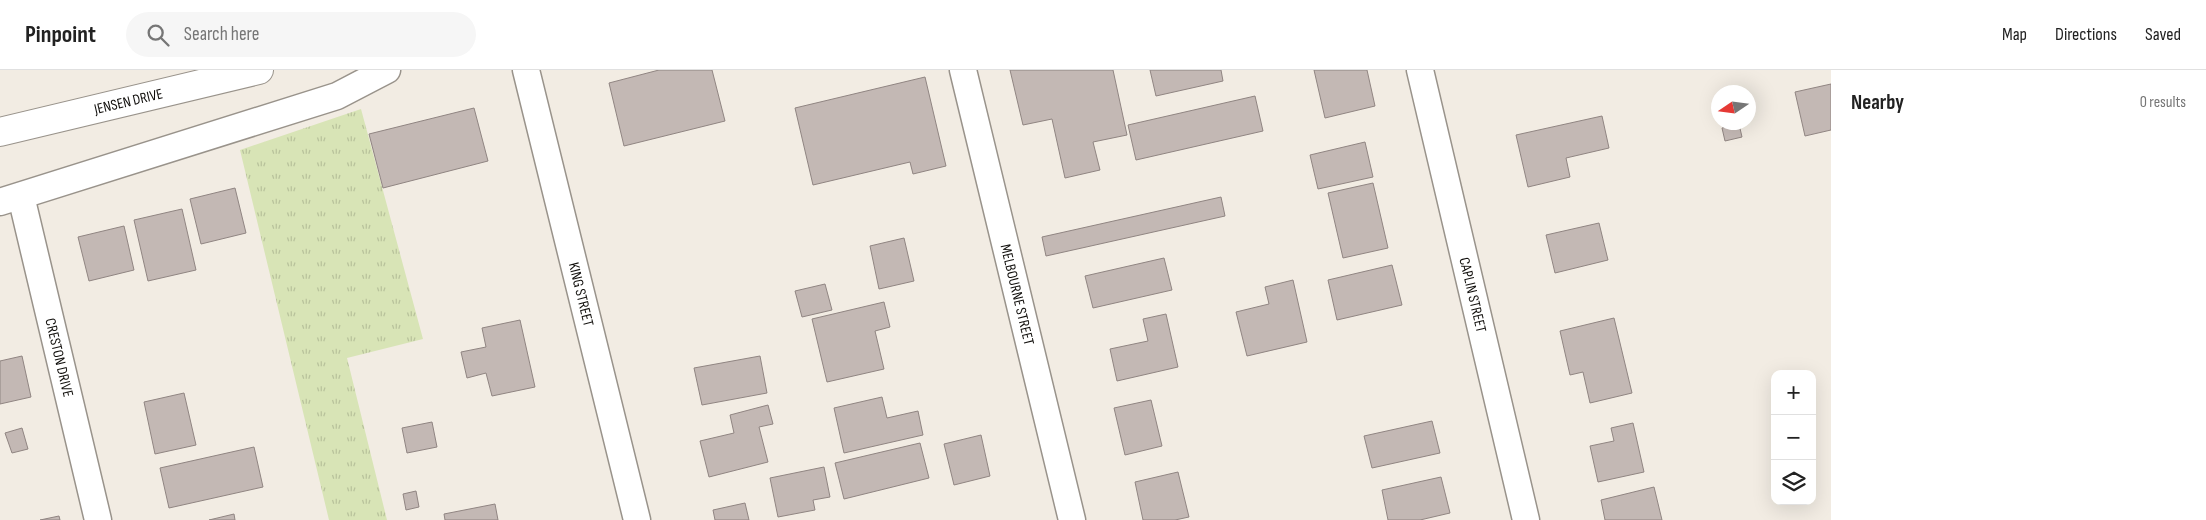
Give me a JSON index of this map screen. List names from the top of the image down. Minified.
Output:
{"streets":{"main road":["JENSEN DRIVE"],"street":["KING STREET","MELBOURNE STREET","CAPLIN STREET","CRESTON DRIVE"]},"north":"left","page":{"header":"Pinpoint","search":"Search here","nav":["Map","Directions","Saved"],"heading":["Nearby","0 results"],"map_buttons":["+","−"]}}
